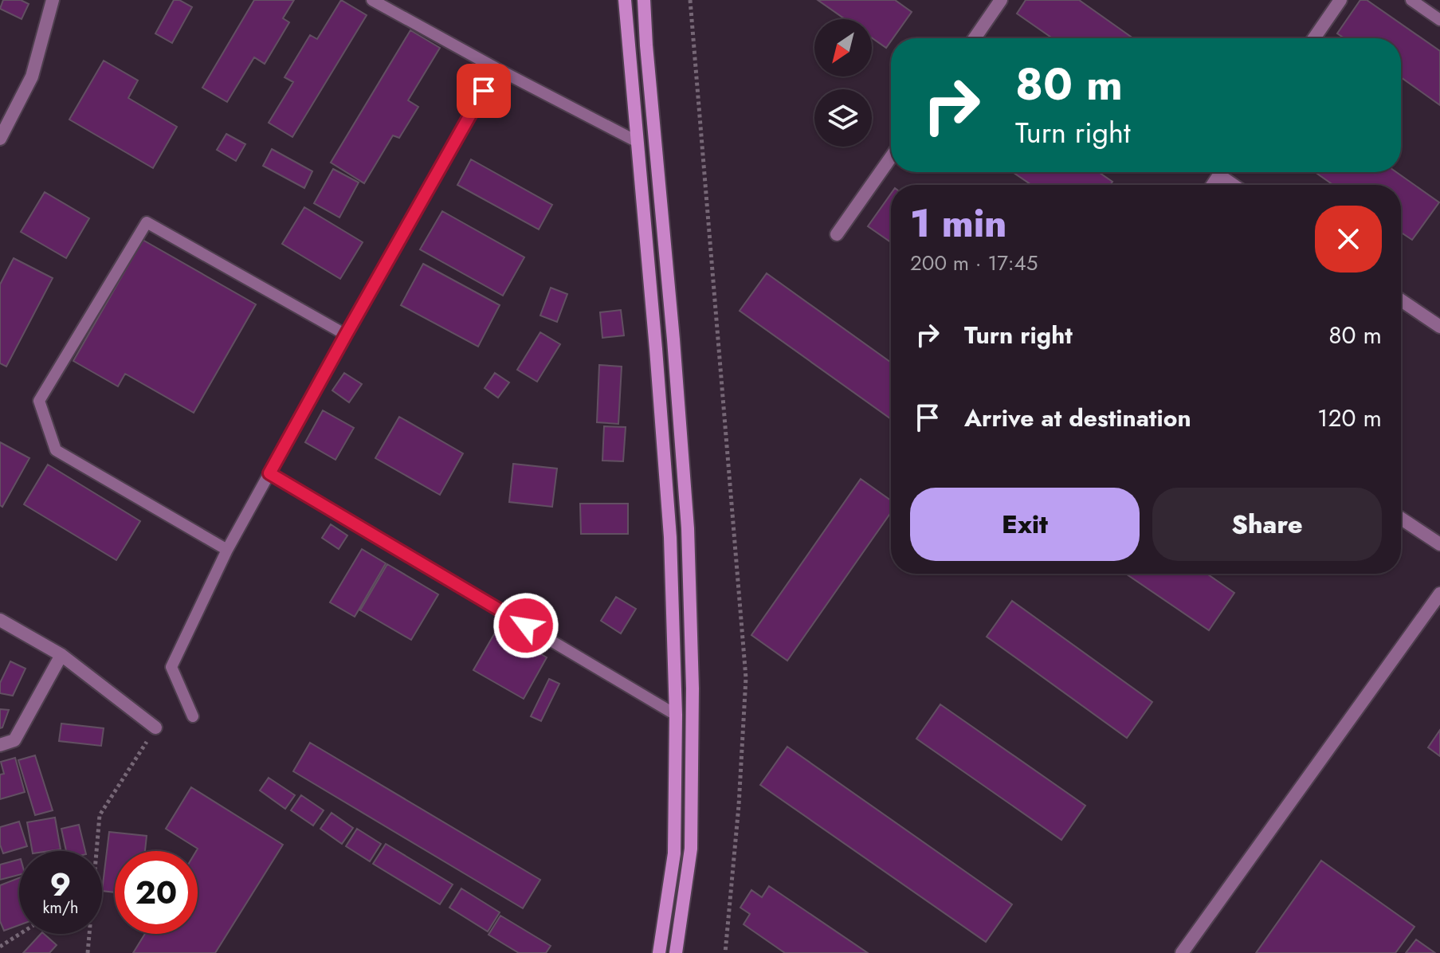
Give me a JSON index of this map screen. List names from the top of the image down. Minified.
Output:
{"north":"bottom left","page":{"turn":["80 m","Turn right"],"heading":["1 min","200 m · 17:45"],"list":[{"name":"Turn right","value":"80 m"},{"name":"Arrive at destination","value":"120 m"}],"buttons":["Exit","Share"],"speed":"9 km/h","limit":"20"}}
